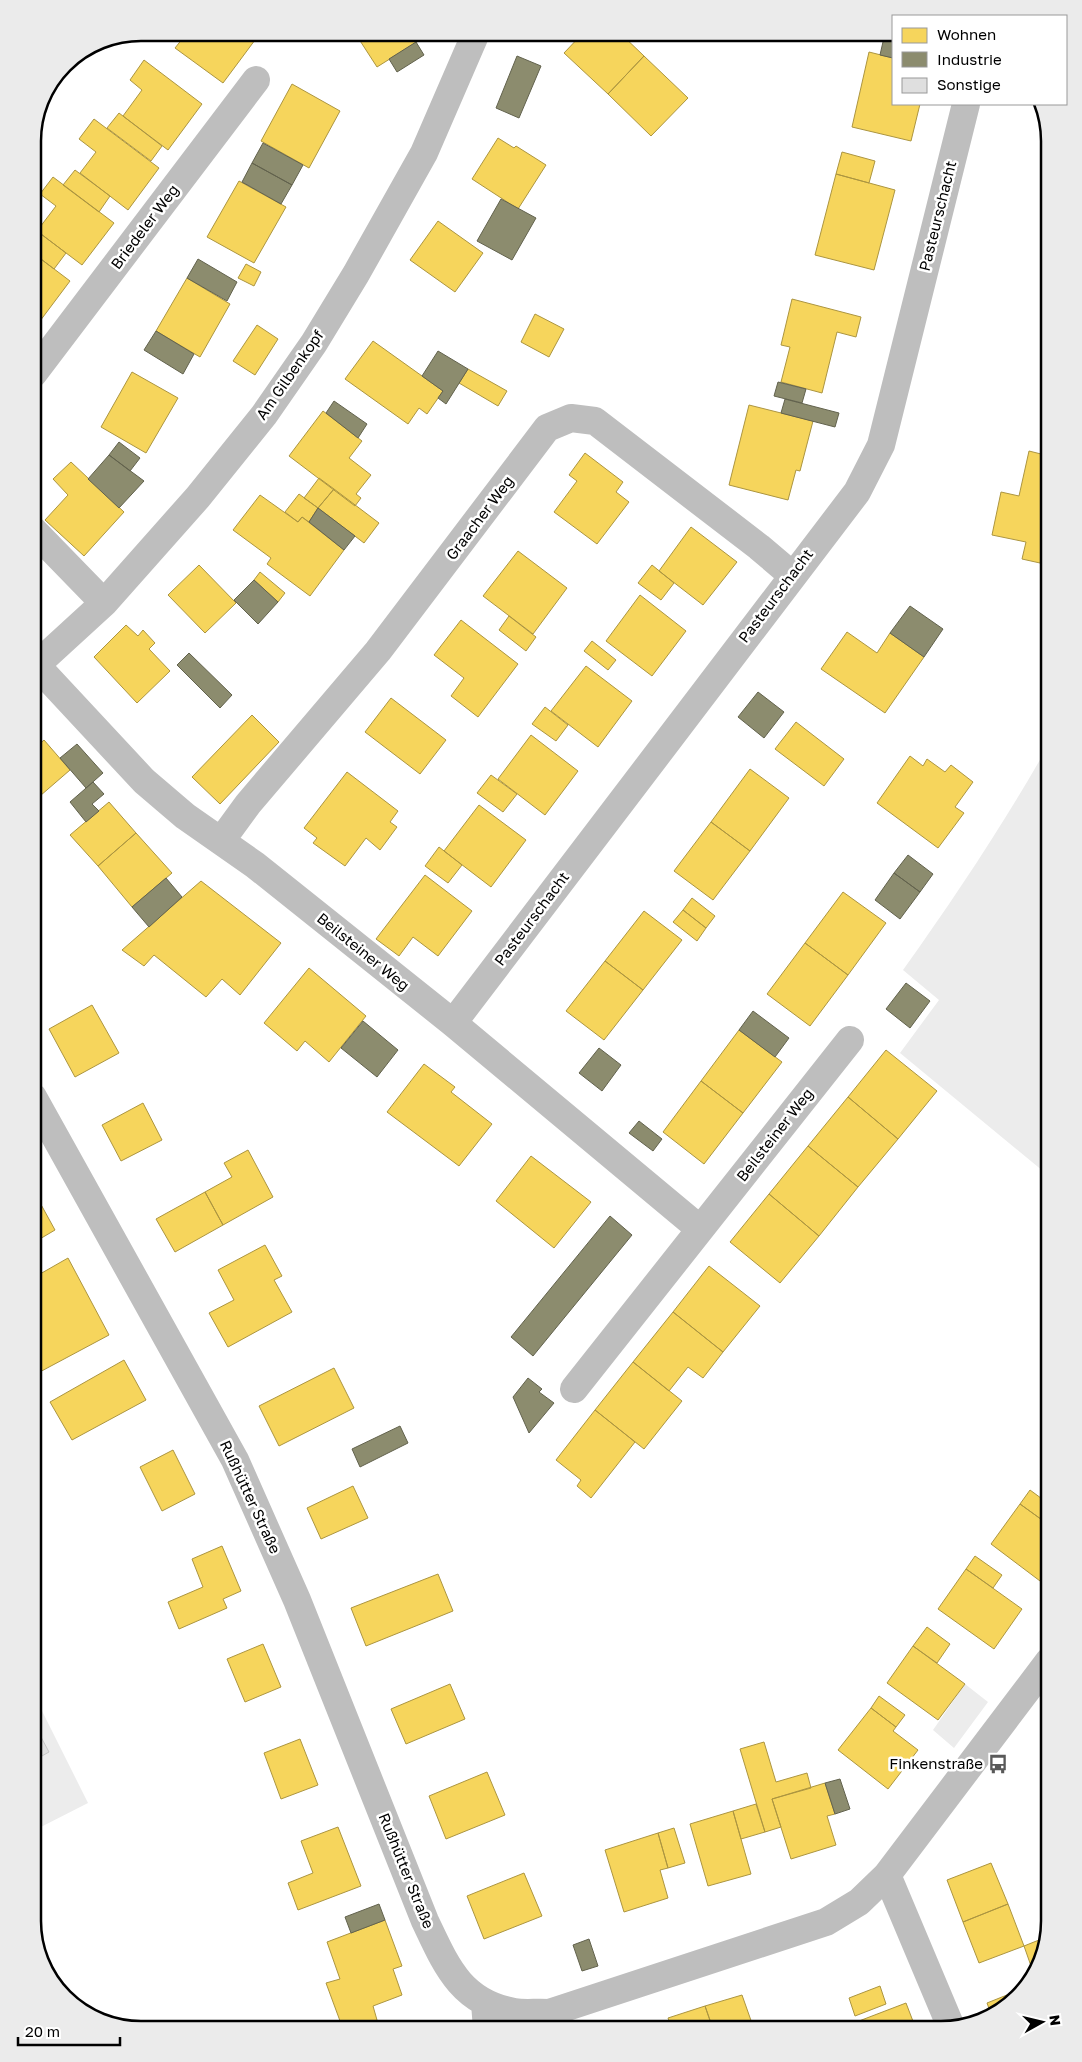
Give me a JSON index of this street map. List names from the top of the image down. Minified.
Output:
{"streets":{"street":["Pasteurschacht","Briedeler Weg","Am Gilbenkopf","Graacher Weg","Beilsteiner Weg","Rußhütter Straße"]},"crossings":[["Pasteurschacht","Graacher Weg"],["Pasteurschacht","Beilsteiner Weg"],["Graacher Weg","Beilsteiner Weg"]],"places":{"bus stop":["Finkenstraße"]},"legend":["Wohnen","Industrie","Sonstige"],"scale_bar":"20 m","north":"right"}
